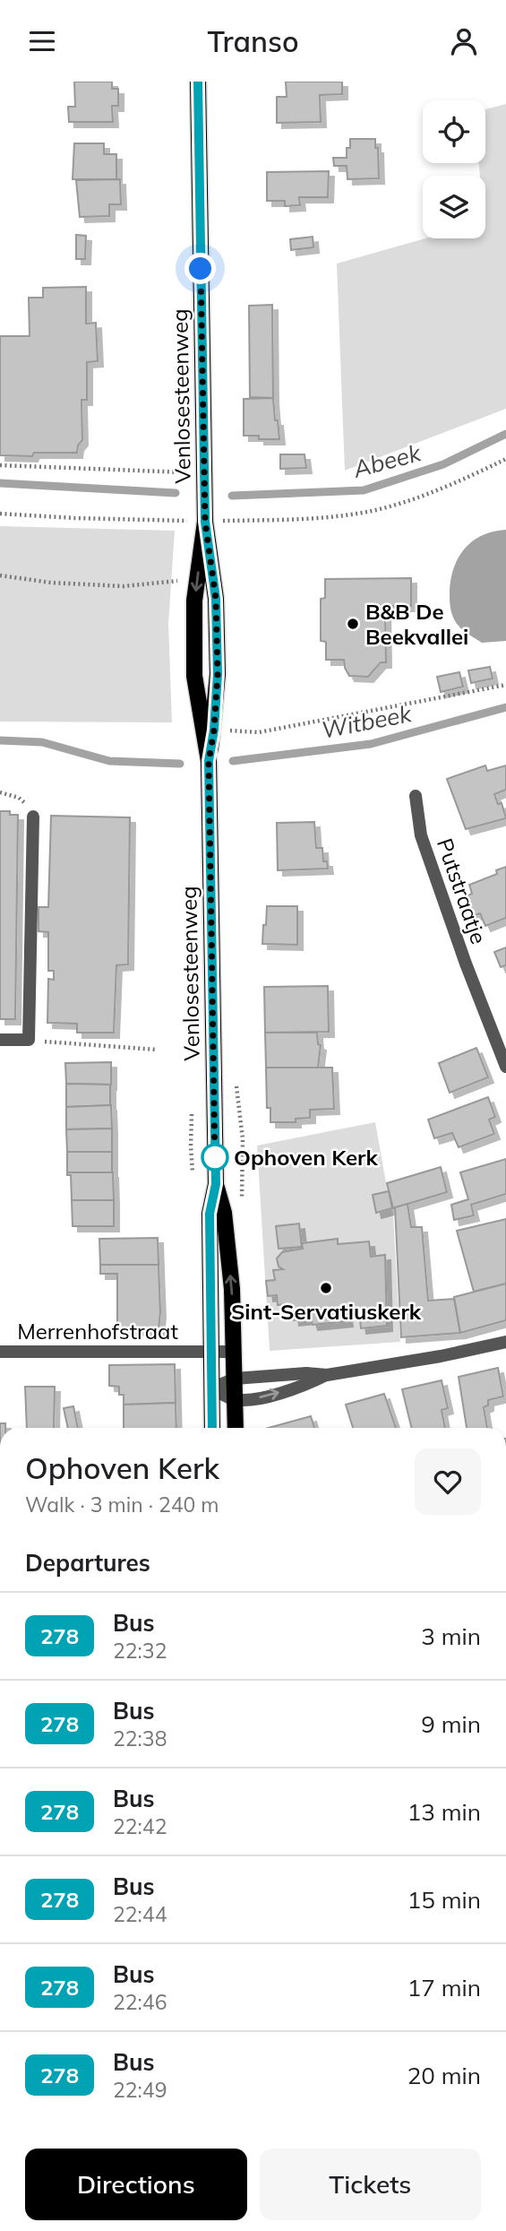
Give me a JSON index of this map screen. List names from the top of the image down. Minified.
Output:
{"streets":{"main road":["Venlosesteenweg"],"street":["Putstraatje","Merrenhofstraat"]},"crossings":[["Venlosesteenweg","Merrenhofstraat"]],"water":["Abeek","Witbeek"],"places":["B&B De Beekvallei","Ophoven Kerk","Sint-Servatiuskerk"],"lines":["bus line 278"],"page":{"header":"Transo","heading":[["Ophoven Kerk","Walk · 3 min · 240 m"],"Departures"],"list":[{"mark":"278","name":"Bus","note":"22:32","value":"3 min"},{"mark":"278","name":"Bus","note":"22:38","value":"9 min"},{"mark":"278","name":"Bus","note":"22:42","value":"13 min"},{"mark":"278","name":"Bus","note":"22:44","value":"15 min"},{"mark":"278","name":"Bus","note":"22:46","value":"17 min"},{"mark":"278","name":"Bus","note":"22:49","value":"20 min"}],"buttons":["Directions","Tickets"]}}
